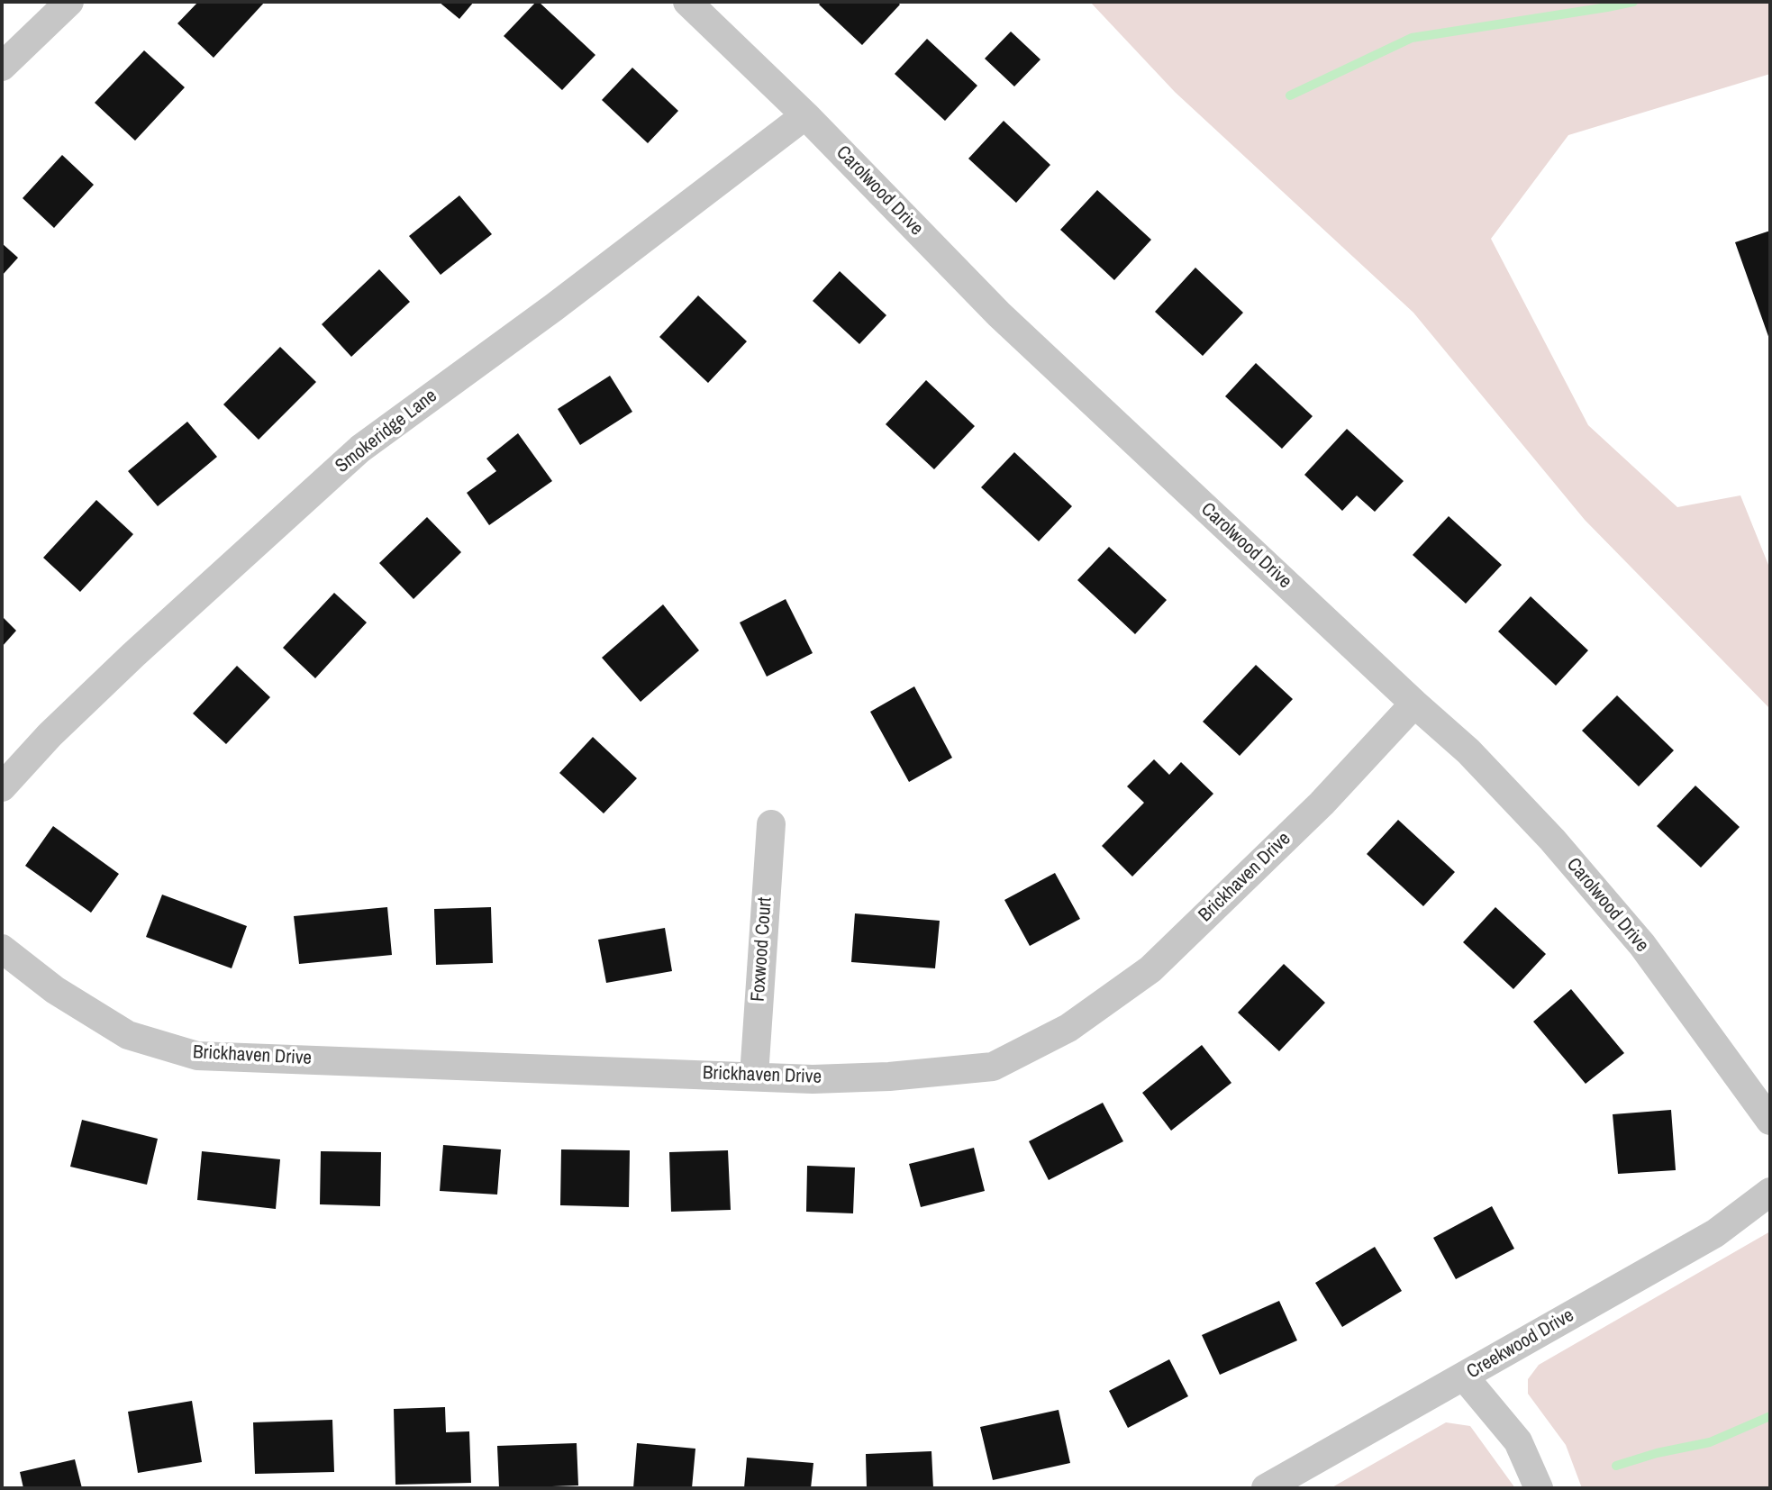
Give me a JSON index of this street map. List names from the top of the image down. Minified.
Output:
{"streets":{"street":["Carolwood Drive","Smokeridge Lane","Brickhaven Drive","Foxwood Court","Creekwood Drive"]},"crossings":[["Carolwood Drive","Smokeridge Lane"],["Carolwood Drive","Brickhaven Drive"],["Brickhaven Drive","Foxwood Court"]]}
